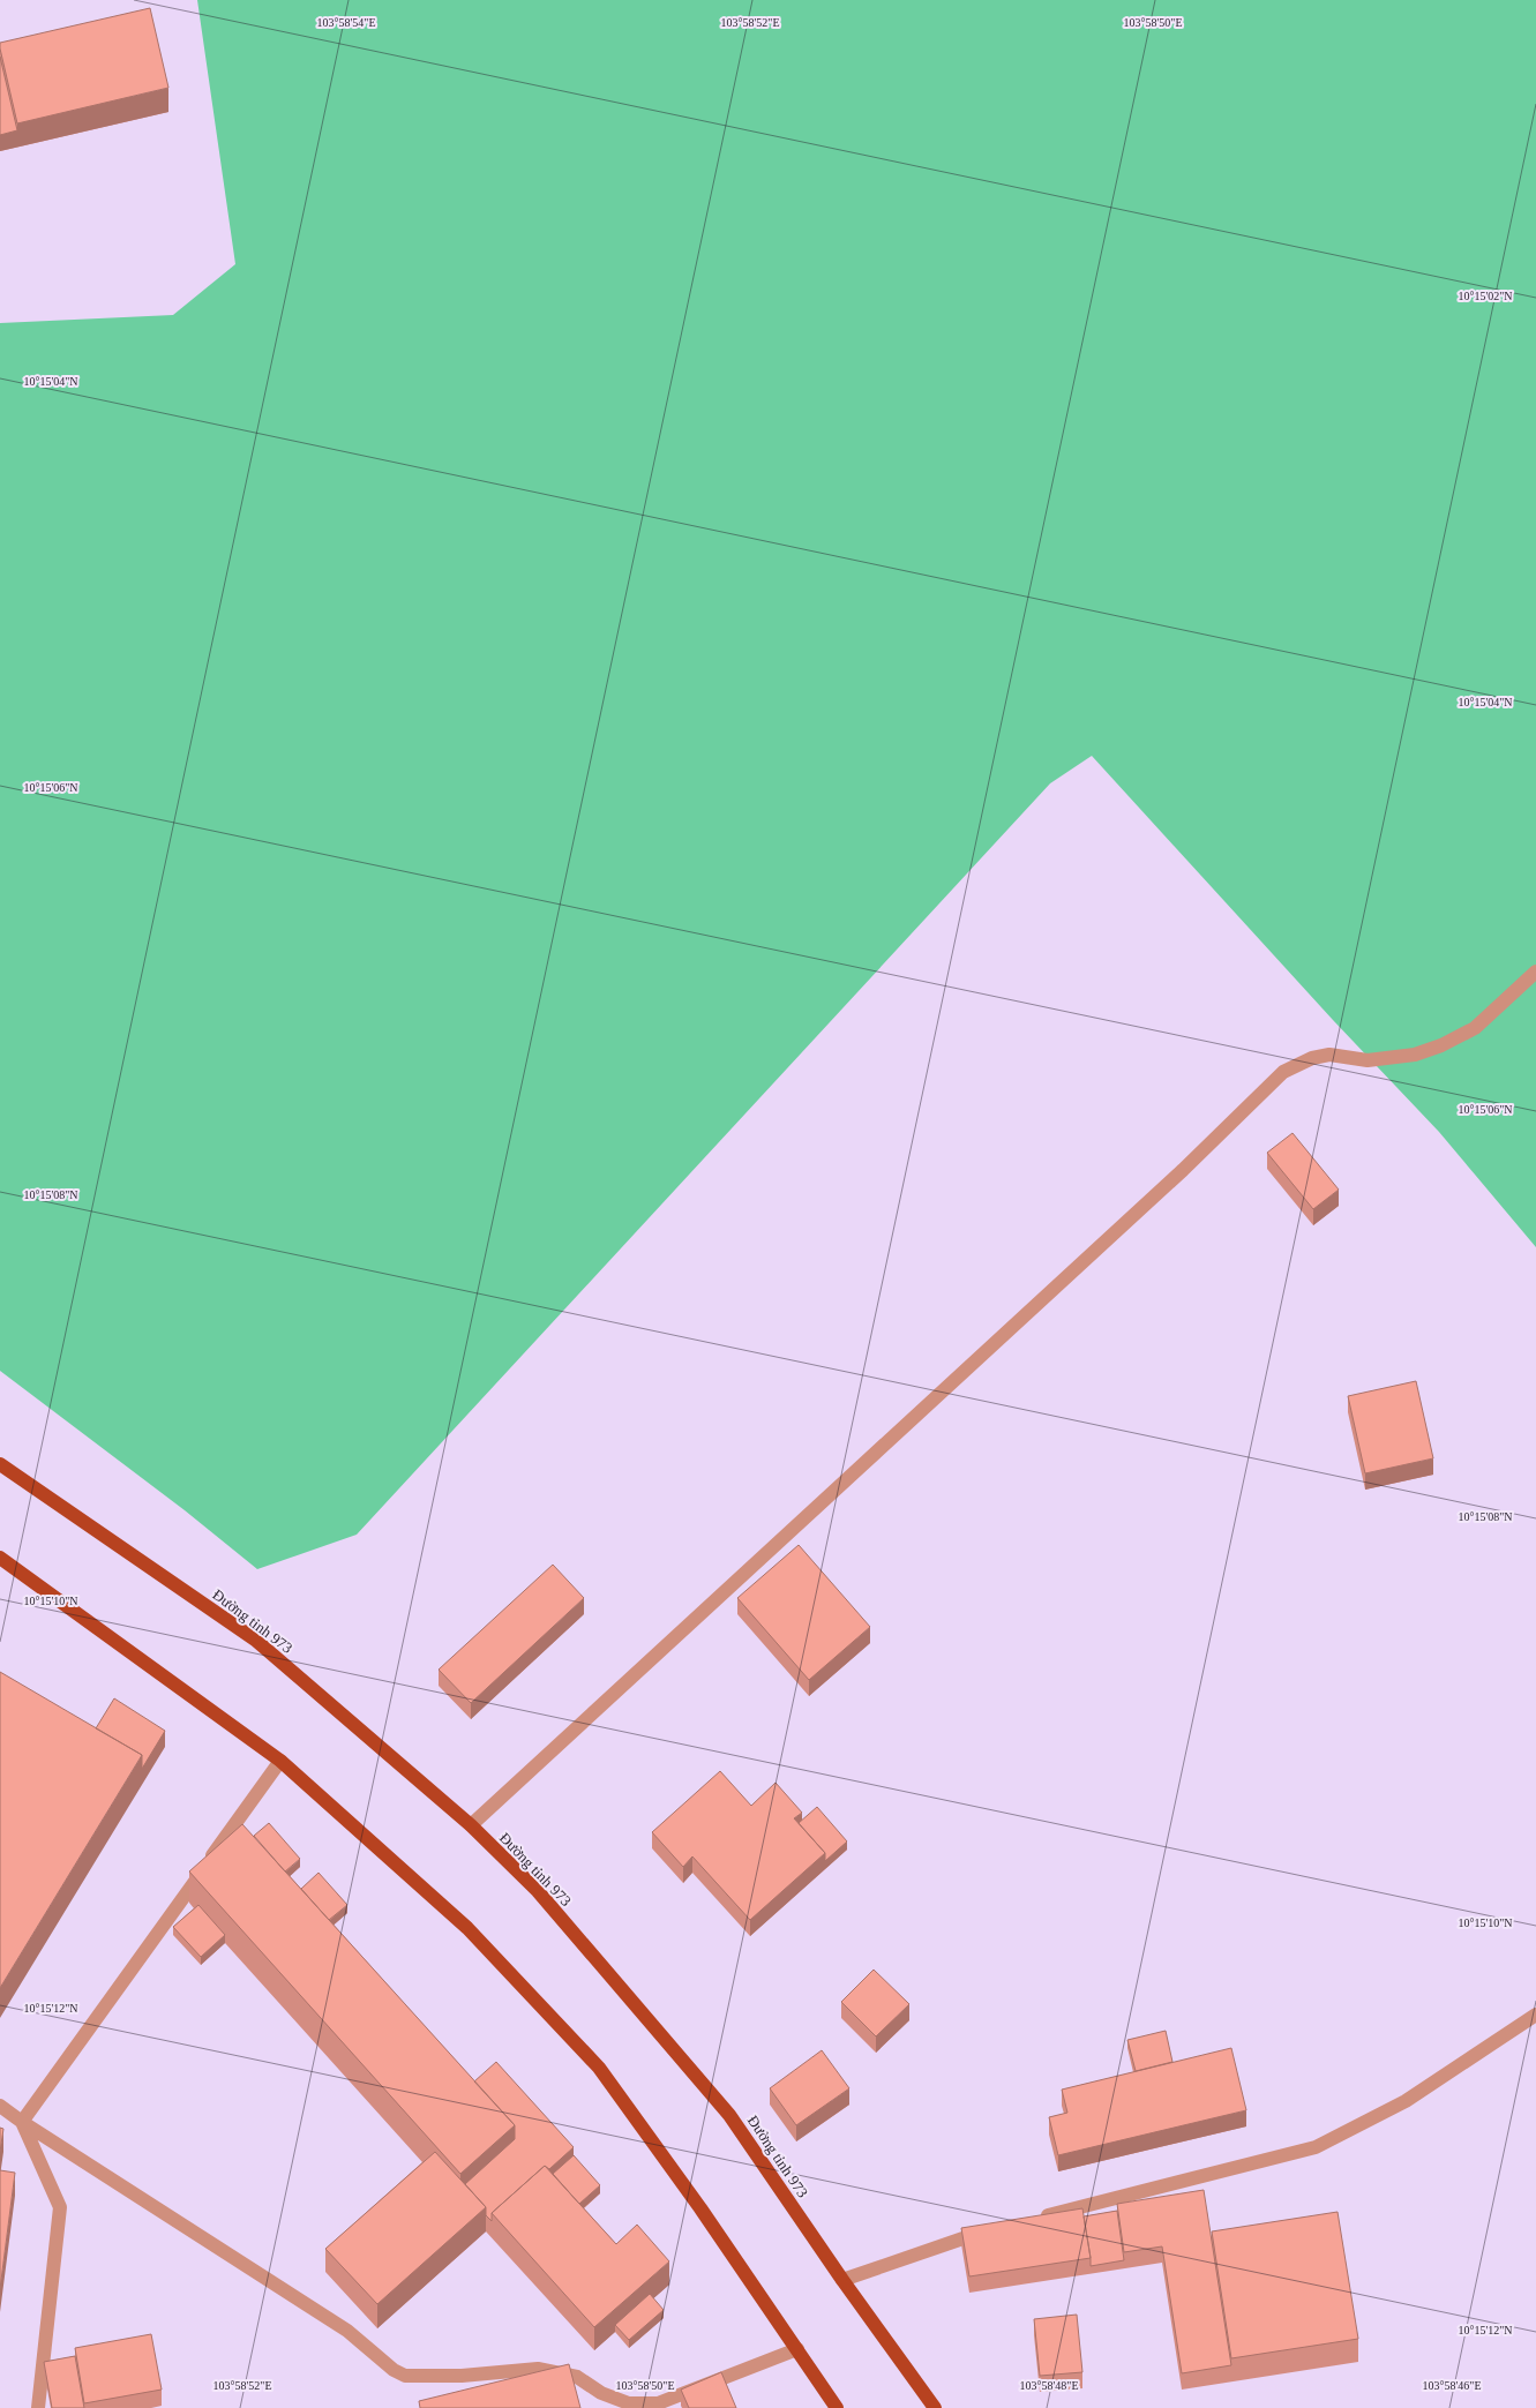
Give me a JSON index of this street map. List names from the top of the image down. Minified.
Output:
{"streets":{"main road":["Đường tỉnh 973"]},"coordinates":["103°58'54\"E","103°58'52\"E","103°58'50\"E","10°15'02\"N","10°15'04\"N","10°15'06\"N","10°15'08\"N","10°15'10\"N","10°15'12\"N","103°58'48\"E","103°58'46\"E"]}
